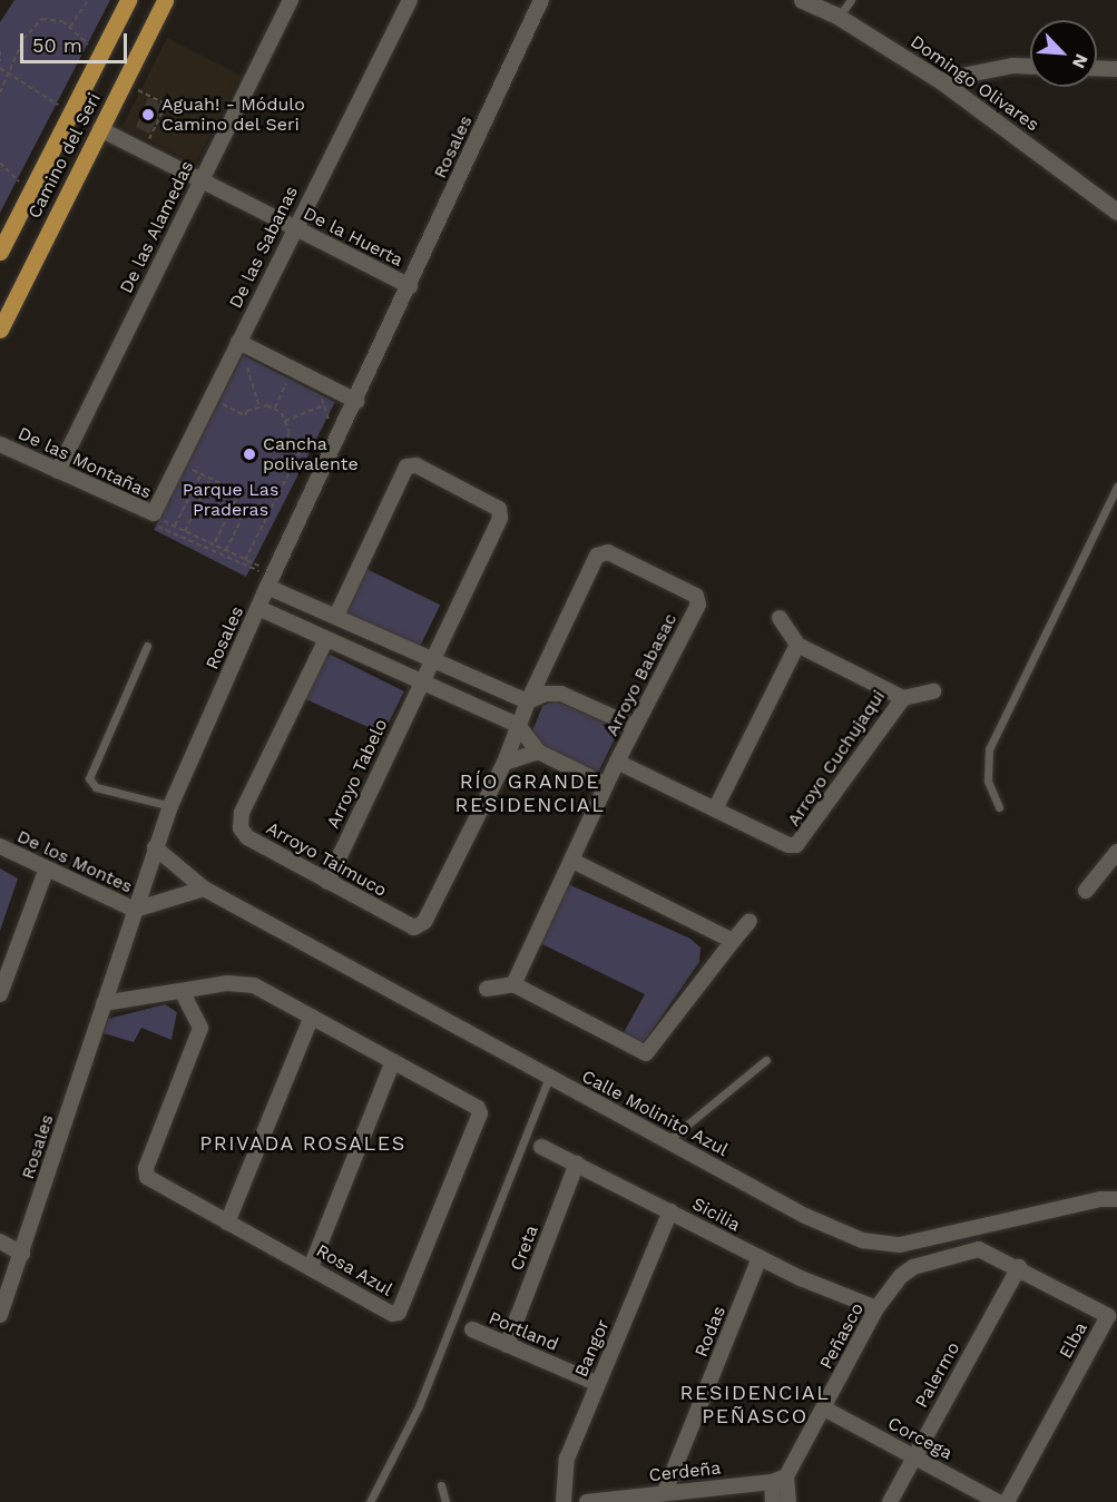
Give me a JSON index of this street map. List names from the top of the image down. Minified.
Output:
{"streets":{"main road":["Domingo Olivares","Camino del Seri"],"street":["Rosales","De las Alamedas","De la Huerta","De las Sabanas","De las Montañas","Arroyo Babasac","Arroyo Cuchujaqui","Arroyo Tabelo","Arroyo Taimuco","De los Montes","Calle Molinito Azul","Sicilia","Creta","Rosa Azul","Portland","Rodas","Peñasco","Elba","Bangor","Palermo","Corcega","Cerdeña"]},"crossings":[["Rosales","De la Huerta"],["Rosales","De los Montes"],["Rosales","Calle Molinito Azul"],["Camino del Seri","De la Huerta"],["De las Alamedas","De la Huerta"],["De las Alamedas","De las Montañas"],["De la Huerta","De las Sabanas"],["De las Sabanas","De las Montañas"],["Arroyo Babasac","Arroyo Cuchujaqui"],["Arroyo Babasac","Arroyo Taimuco"],["Arroyo Tabelo","Arroyo Taimuco"],["Sicilia","Creta"],["Sicilia","Rodas"],["Sicilia","Peñasco"],["Sicilia","Bangor"],["Creta","Portland"],["Portland","Bangor"],["Rodas","Cerdeña"],["Peñasco","Elba"],["Peñasco","Corcega"],["Peñasco","Cerdeña"],["Elba","Palermo"],["Elba","Corcega"],["Palermo","Corcega"]],"districts":["RÍO GRANDE RESIDENCIAL","PRIVADA ROSALES","RESIDENCIAL PEÑASCO"],"parks":["Parque Las Praderas"],"places":["Aguah! - Módulo Camino del Seri","Cancha polivalente"],"scale_bar":"50 m","north":"bottom right"}
